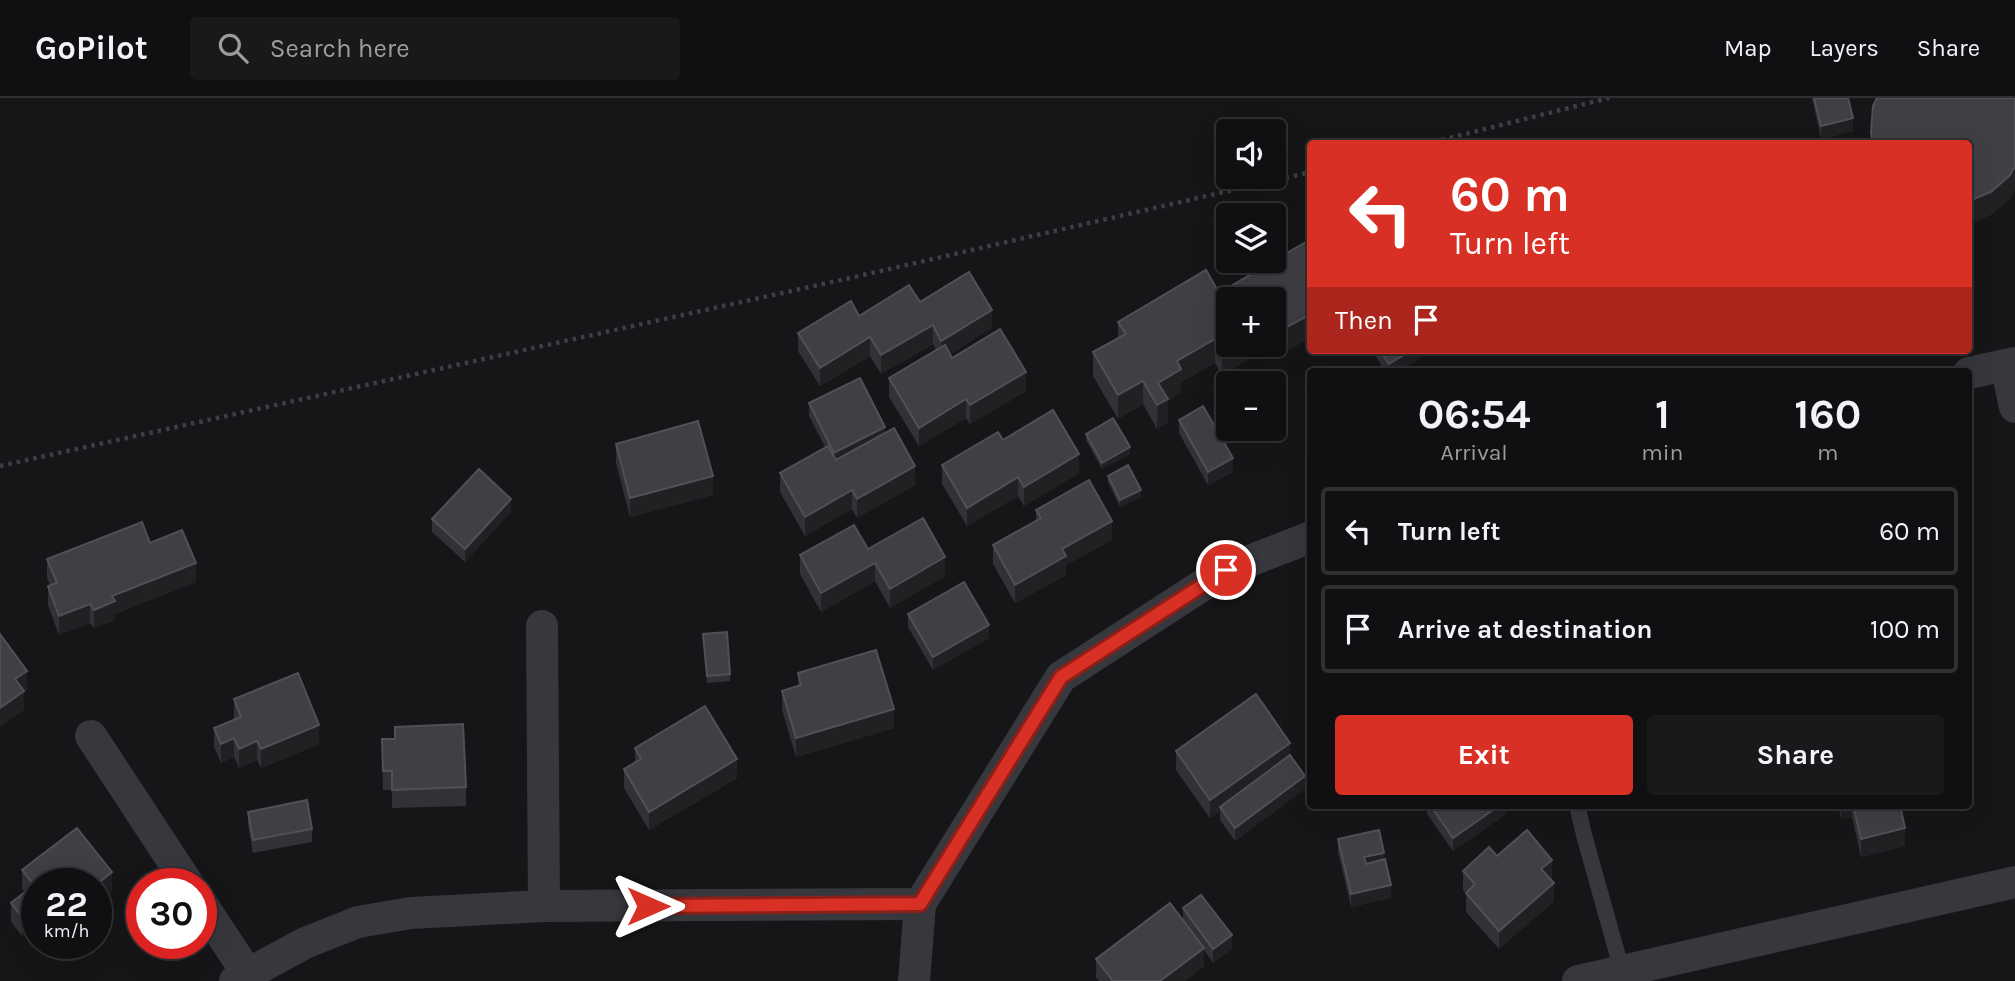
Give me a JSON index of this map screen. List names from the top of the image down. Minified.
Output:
{"page":{"header":"GoPilot","search":"Search here","nav":["Map","Layers","Share"],"map_buttons":["+","−"],"turn":["60 m","Turn left"],"then":"Then","eta":["06:54","Arrival","1","min","160","m"],"list":[{"name":"Turn left","value":"60 m"},{"name":"Arrive at destination","value":"100 m"}],"buttons":["Exit","Share"],"speed":"22 km/h","limit":"30"}}
